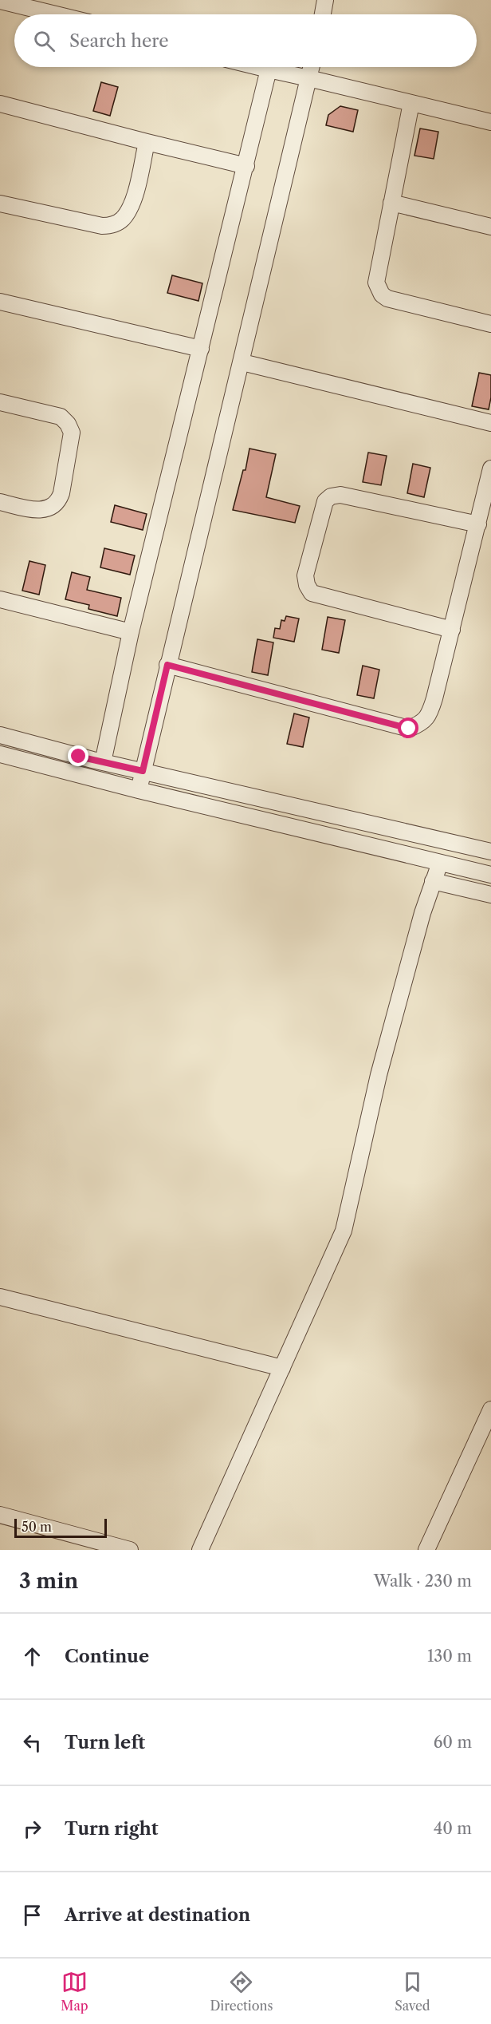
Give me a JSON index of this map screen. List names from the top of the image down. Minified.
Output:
{"scale_bar":"50 m","page":{"search":"Search here","scale":"50 m","heading":["3 min","Walk · 230 m"],"list":[["Continue","130 m"],["Turn left","60 m"],["Turn right","40 m"],"Arrive at destination"],"nav":["Map","Directions","Saved"]}}
